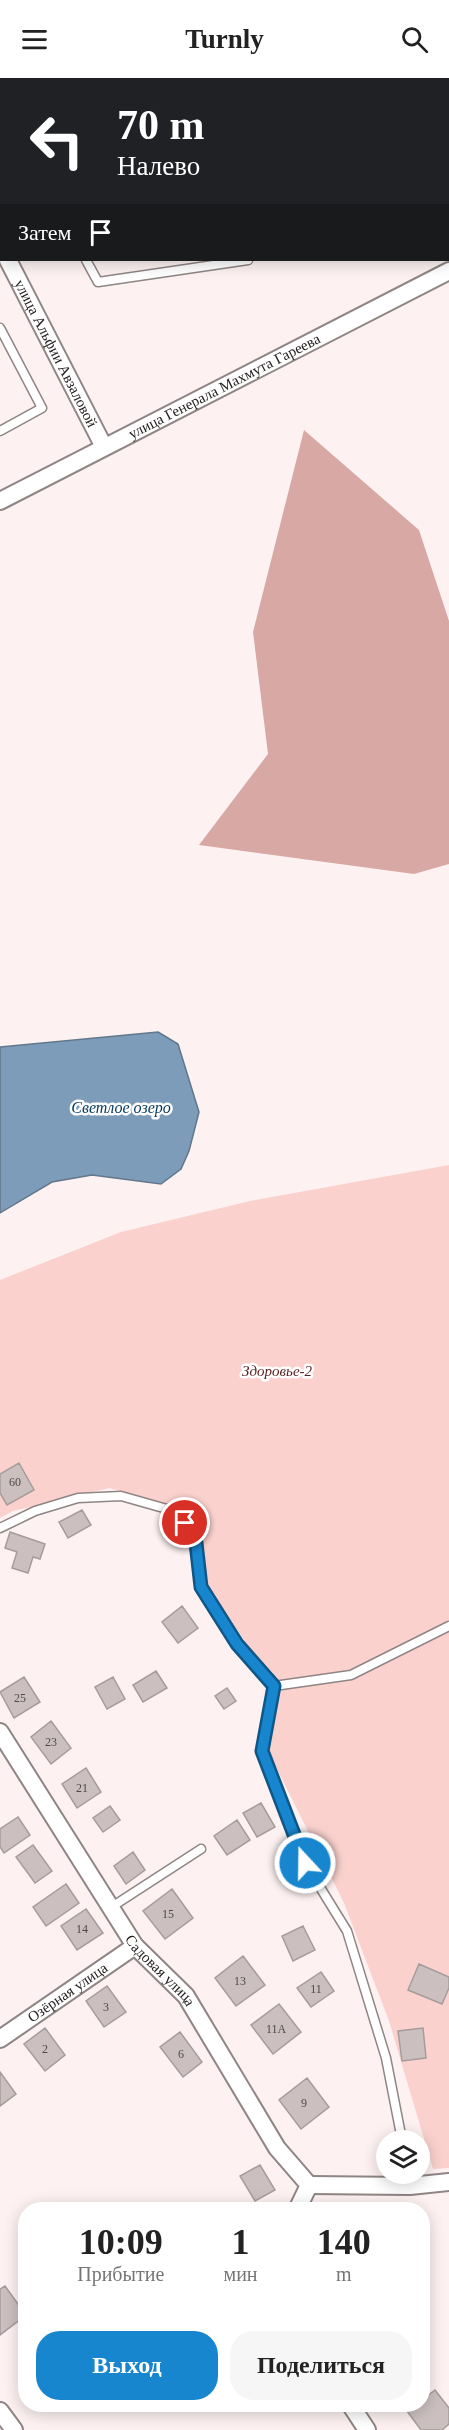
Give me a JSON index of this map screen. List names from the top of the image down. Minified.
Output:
{"streets":{"street":["улица Альфии Авзаловой","улица Генерала Махмута Гареева","Садовая улица","Озёрная улица"]},"crossings":[["улица Альфии Авзаловой","улица Генерала Махмута Гареева"],["Садовая улица","Озёрная улица"]],"water":["Светлое озеро"],"parks":["Здоровье-2"],"house_numbers":["60","25","23","21","15","14","13","11","3","11А","2","6","9"],"page":{"header":"Turnly","turn":["70 m","Налево"],"then":"Затем","eta":["10:09","Прибытие","1","мин","140","m"],"buttons":["Выход","Поделиться"]}}
